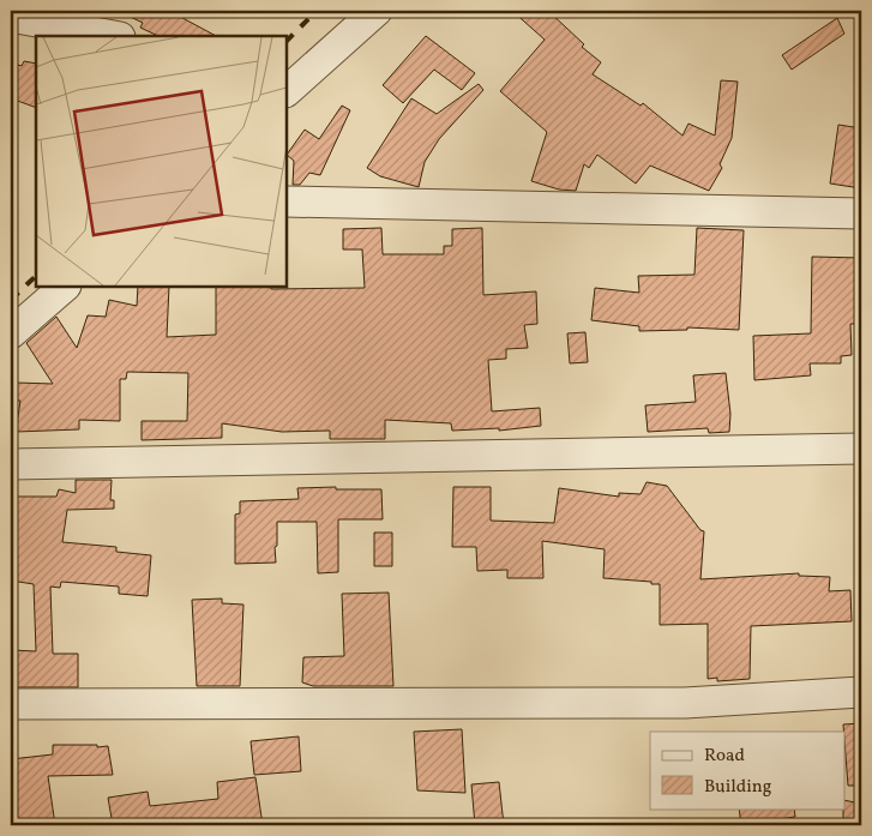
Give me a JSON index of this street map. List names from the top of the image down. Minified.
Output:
{"legend":["Road","Building"]}
